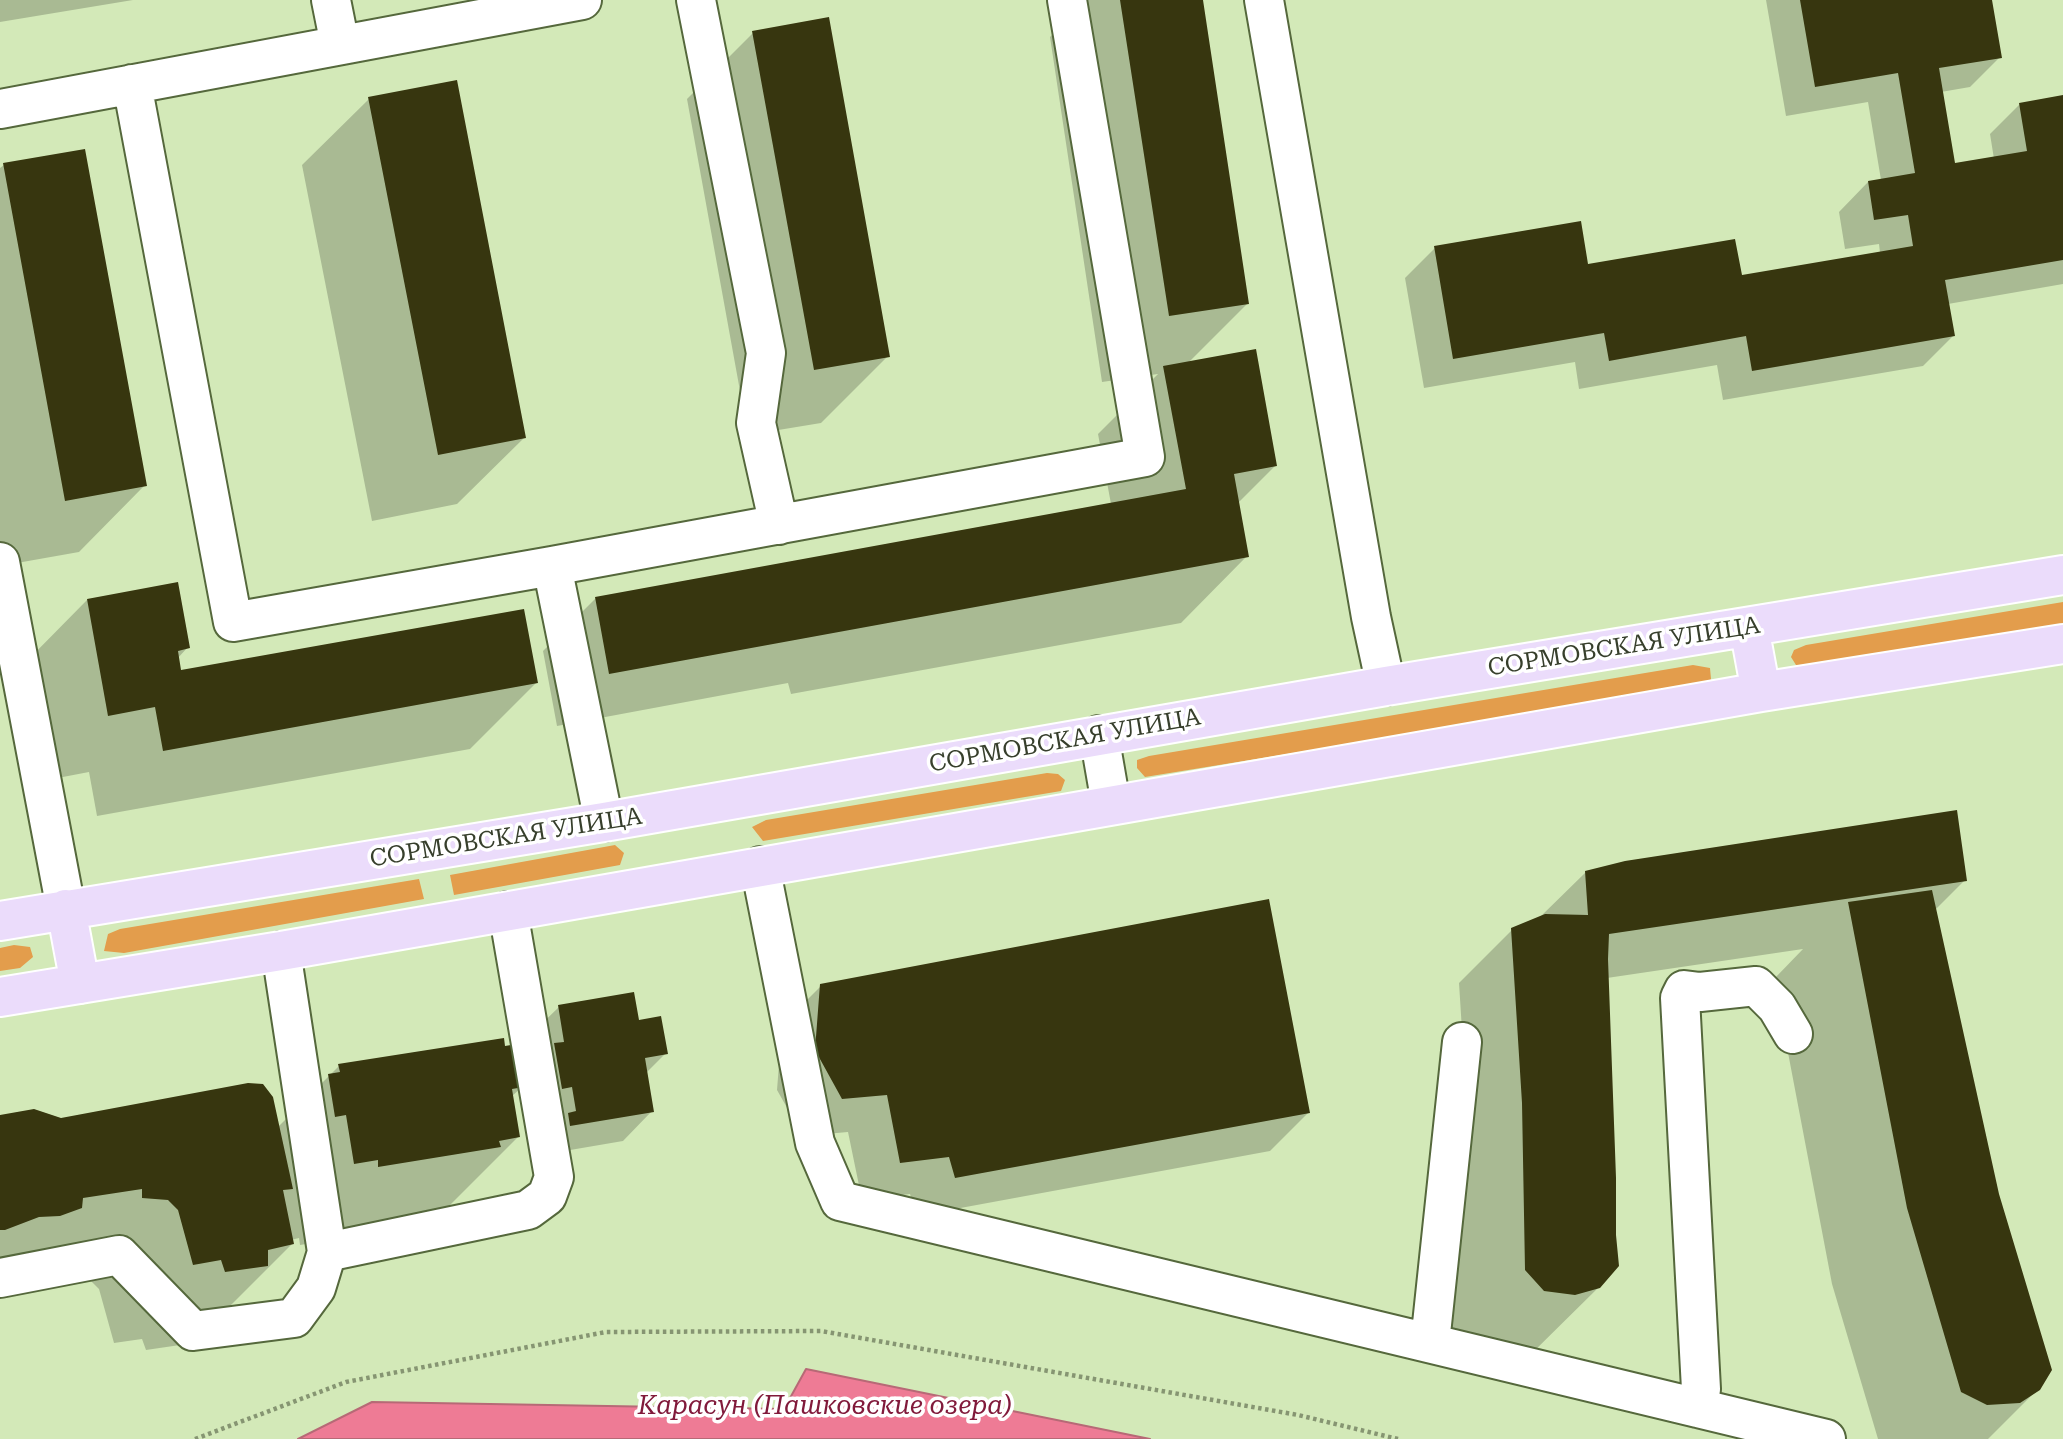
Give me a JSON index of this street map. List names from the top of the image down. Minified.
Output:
{"streets":{"main road":["СОРМОВСКАЯ УЛИЦА"]},"water":["Карасун (Пашковские озера)"]}
